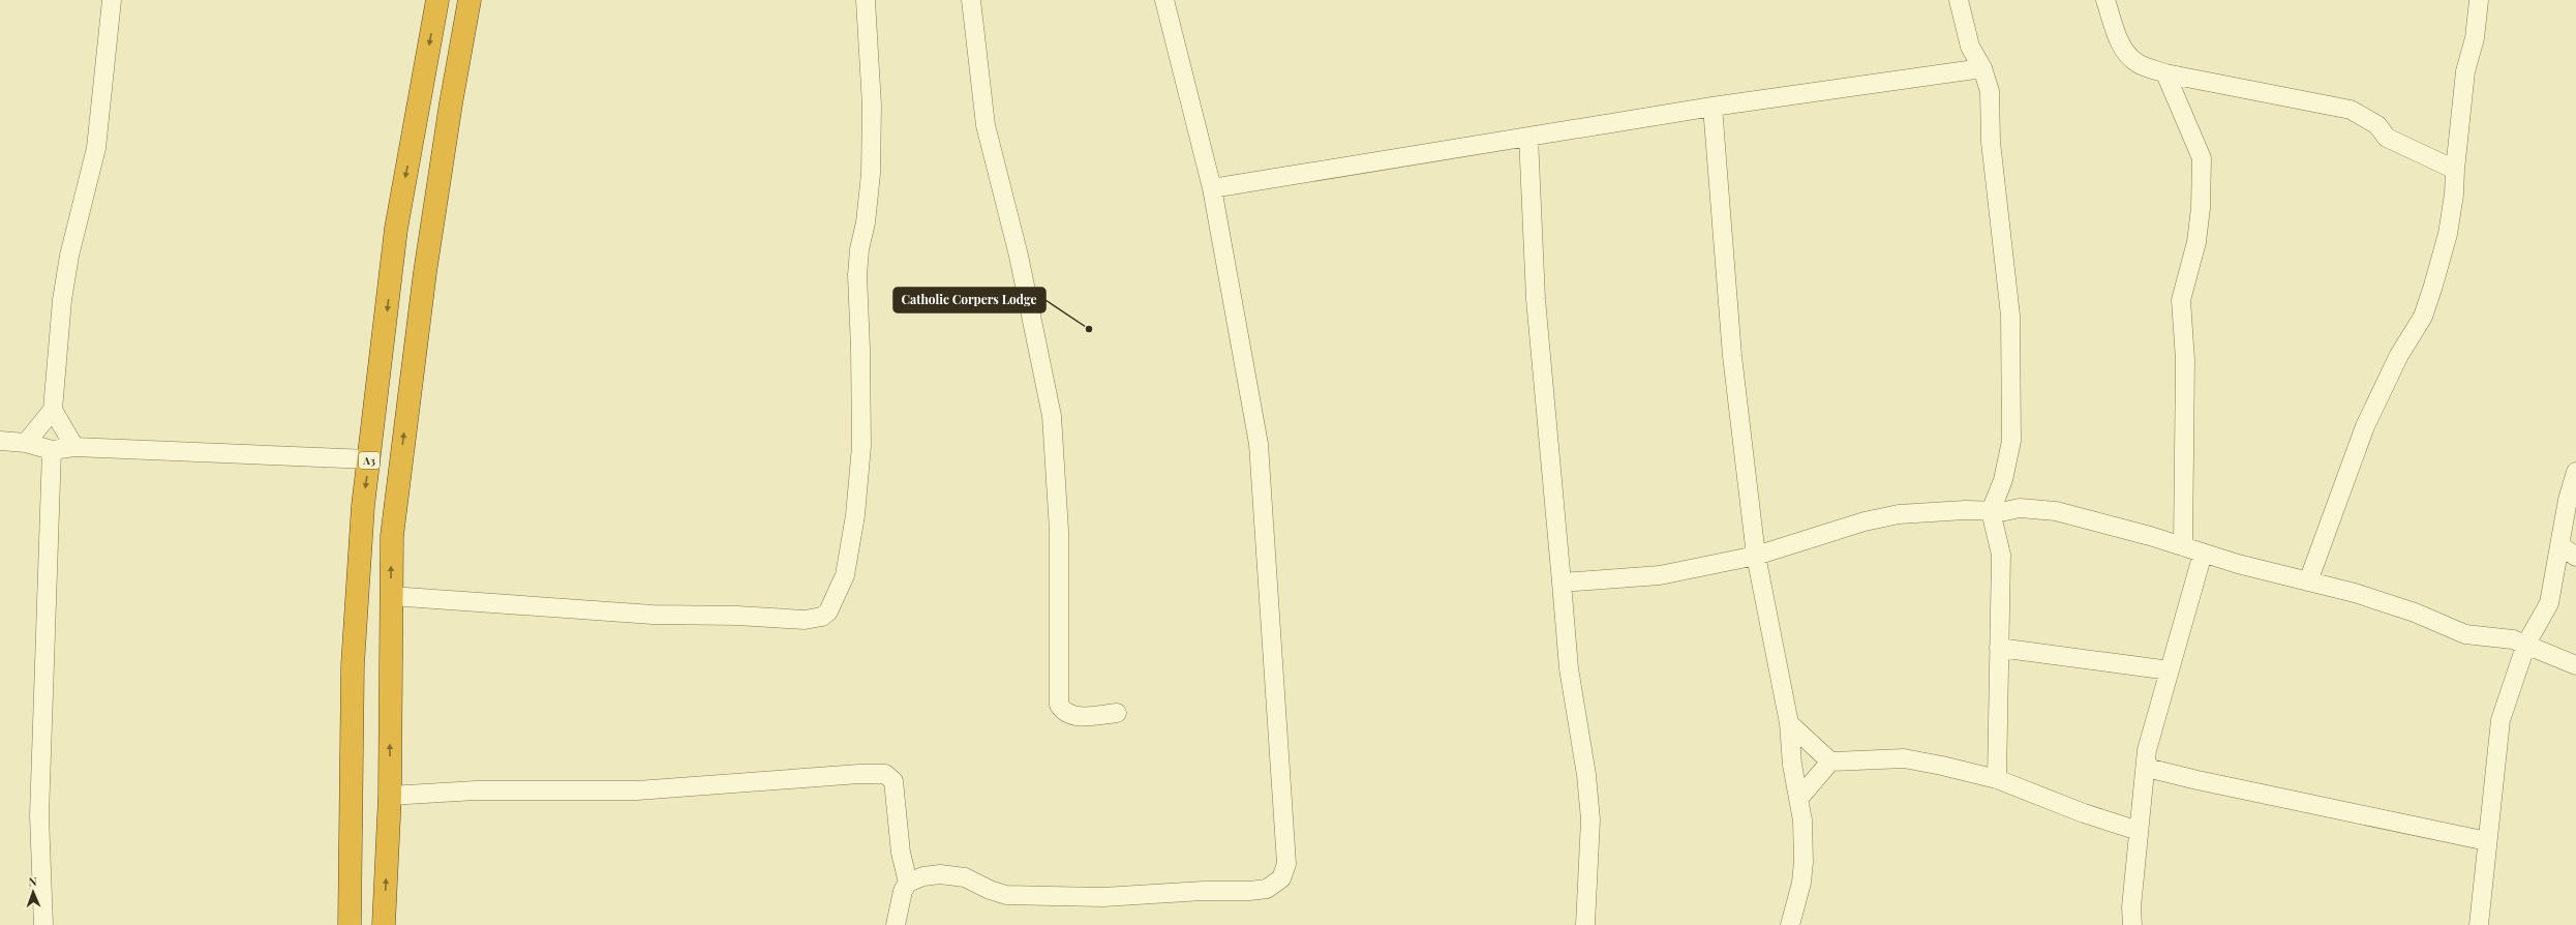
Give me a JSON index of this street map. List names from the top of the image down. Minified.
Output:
{"streets":{"highway":["A3"]},"places":["Catholic Corpers Lodge"],"north":"top"}
